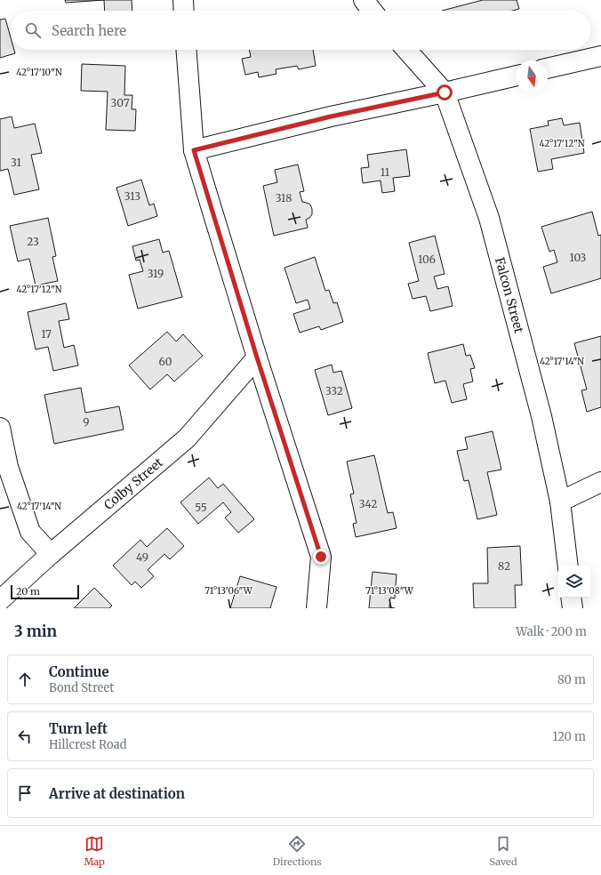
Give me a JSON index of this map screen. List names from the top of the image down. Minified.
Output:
{"streets":{"street":["Falcon Street","Colby Street"]},"house_numbers":["307","31","11","313","318","23","103","106","319","17","60","332","9","342","55","49","82"],"scale_bar":"20 m","north":"bottom","page":{"search":"Search here","scale":"20 m","heading":["3 min","Walk · 200 m"],"list":[["Continue","Bond Street","80 m"],["Turn left","Hillcrest Road","120 m"],"Arrive at destination"],"nav":["Map","Directions","Saved"]},"coordinates":["42°17'10\"N","42°17'12\"N","42°17'14\"N","71°13'06\"W","71°13'08\"W"]}
